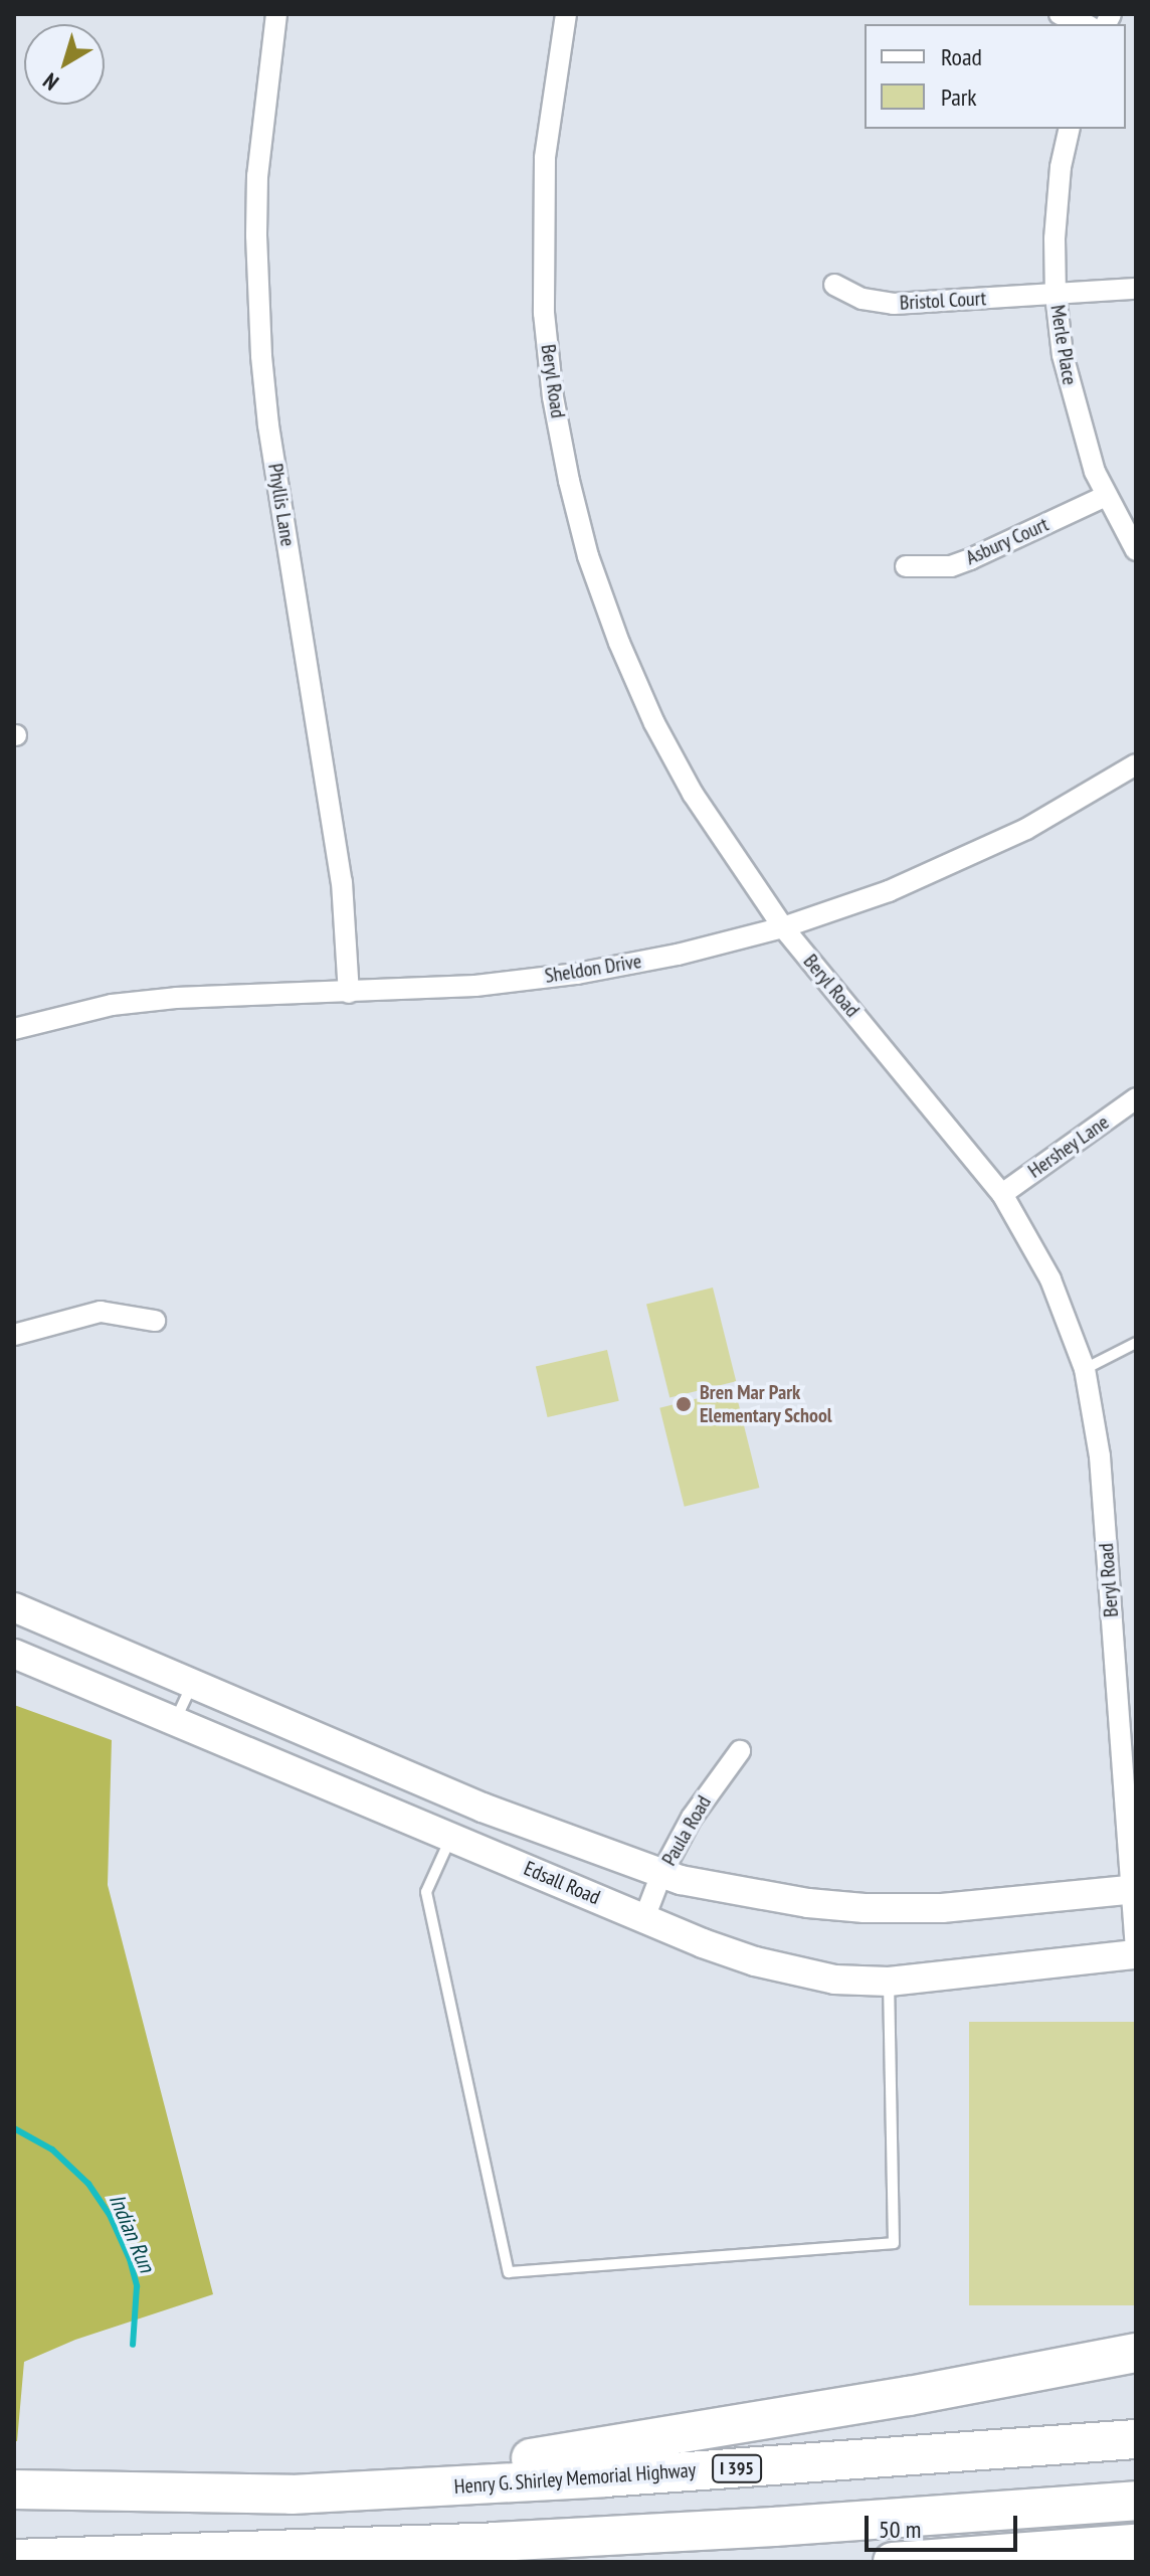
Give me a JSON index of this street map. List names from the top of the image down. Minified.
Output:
{"streets":{"highway":["I 395","Henry G. Shirley Memorial Highway"],"main road":["Edsall Road"],"street":["Bristol Court","Merle Place","Beryl Road","Phyllis Lane","Asbury Court","Sheldon Drive","Hershey Lane","Paula Road"]},"crossings":[["Bristol Court","Merle Place"],["Merle Place","Asbury Court"],["Beryl Road","Sheldon Drive"],["Beryl Road","Hershey Lane"],["Beryl Road","Edsall Road"],["Phyllis Lane","Sheldon Drive"],["Paula Road","Edsall Road"]],"water":["Indian Run"],"places":["Bren Mar Park Elementary School"],"legend":["Road","Park"],"scale_bar":"50 m","north":"bottom left"}
